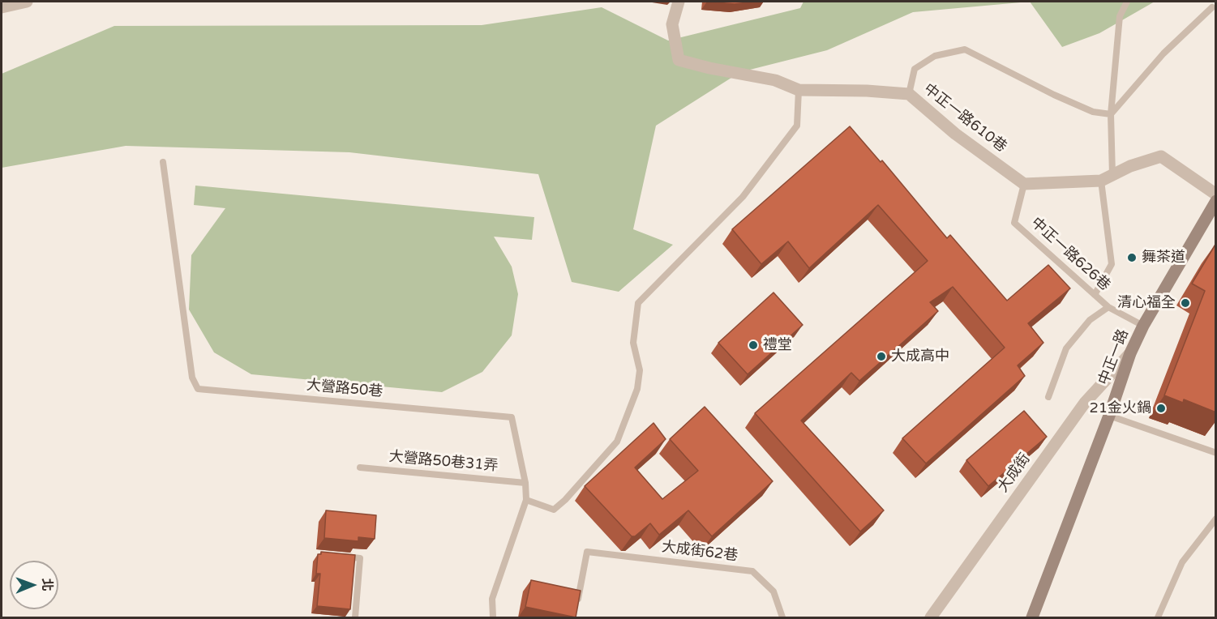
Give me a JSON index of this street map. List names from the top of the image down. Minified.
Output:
{"streets":{"main road":["中正一路"],"street":["中正一路610巷","大成街"],"lane":["中正一路626巷","大營路50巷","大營路50巷31弄","大成街62巷"]},"crossings":[["中正一路610巷","中正一路626巷"],["中正一路626巷","中正一路"],["中正一路","大成街"],["大營路50巷","大營路50巷31弄"]],"places":["舞茶道","清心福全","禮堂","大成高中","21金火鍋"],"north":"right"}
